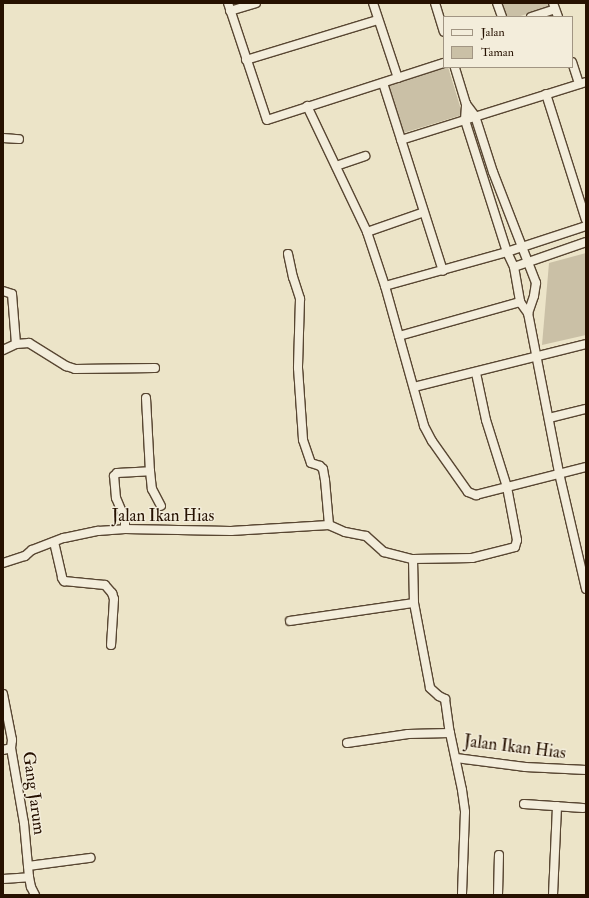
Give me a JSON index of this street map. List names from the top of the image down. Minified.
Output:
{"streets":{"street":["Jalan Ikan Hias","Gang Jarum"]},"legend":["Jalan","Taman"]}
